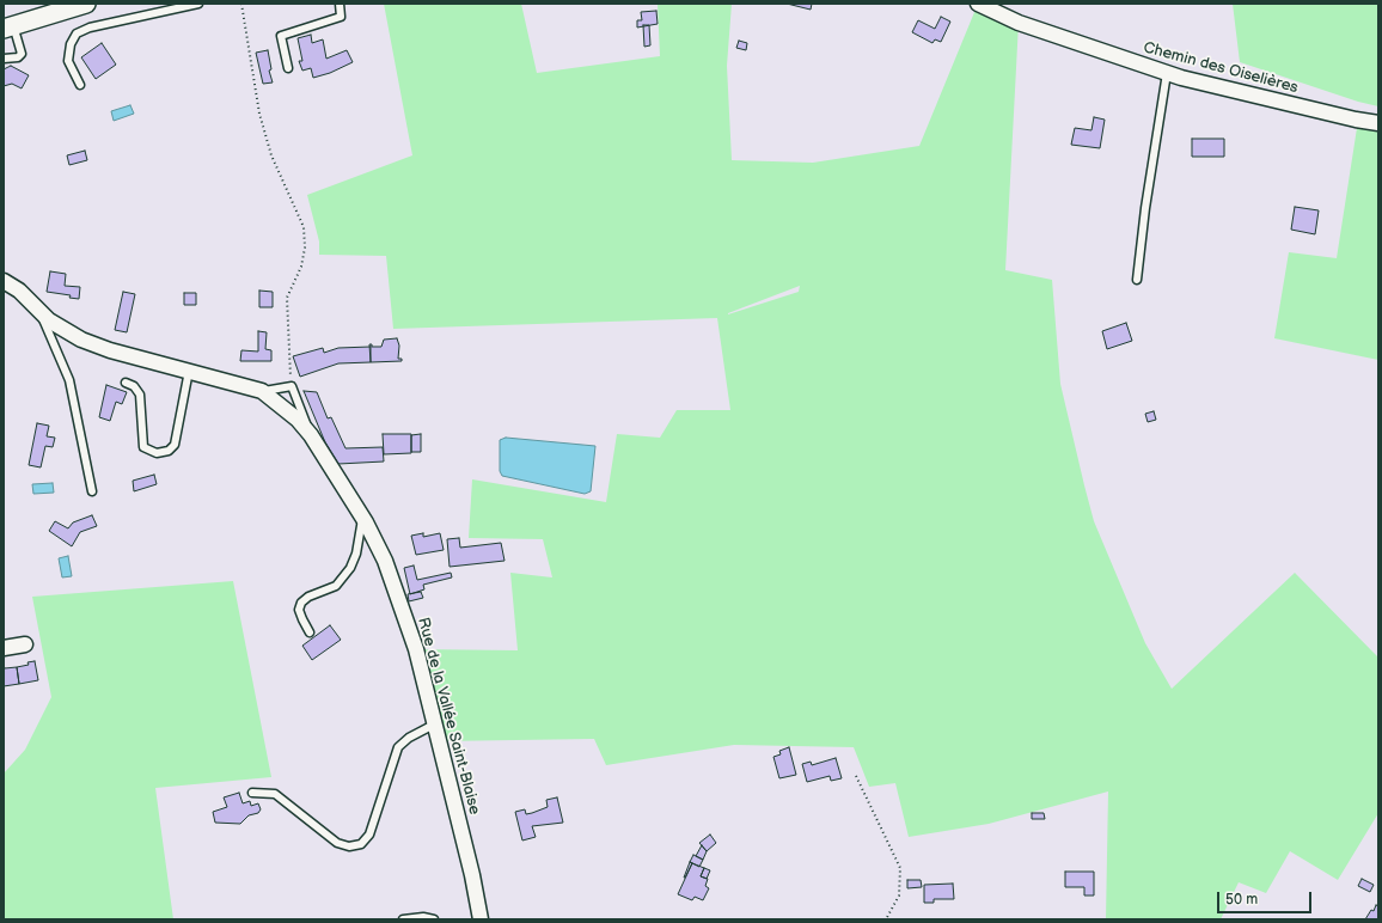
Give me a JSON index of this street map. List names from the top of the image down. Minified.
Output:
{"streets":{"street":["Chemin des Oiselières","Rue de la Vallée Saint-Blaise"]},"scale_bar":"50 m"}
